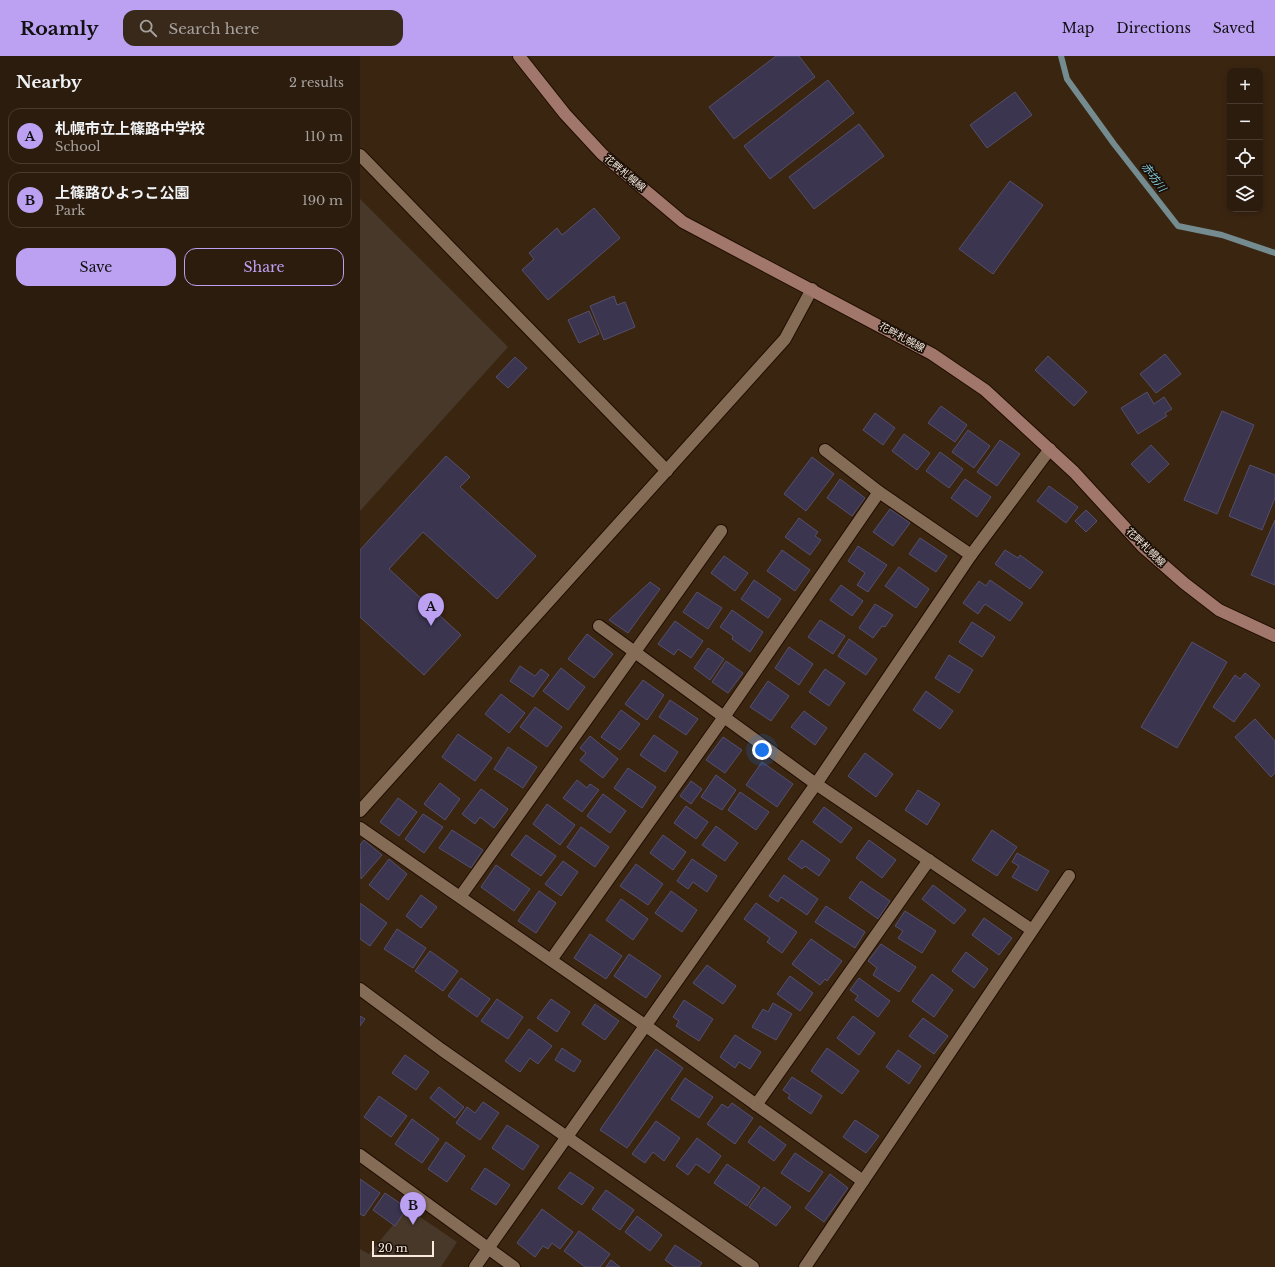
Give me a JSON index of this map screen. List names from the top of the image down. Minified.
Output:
{"streets":{"main road":["花畔札幌線"]},"water":["赤坊川"],"scale_bar":"20 m","page":{"header":"Roamly","search":"Search here","nav":["Map","Directions","Saved"],"heading":["Nearby","2 results"],"map_buttons":["+","−"],"list":[{"mark":"A","name":"札幌市立上篠路中学校","note":"School","value":"110 m"},{"mark":"B","name":"上篠路ひよっこ公園","note":"Park","value":"190 m"}],"buttons":["Save","Share"],"pins":["A","B"],"scale":"20 m"}}
